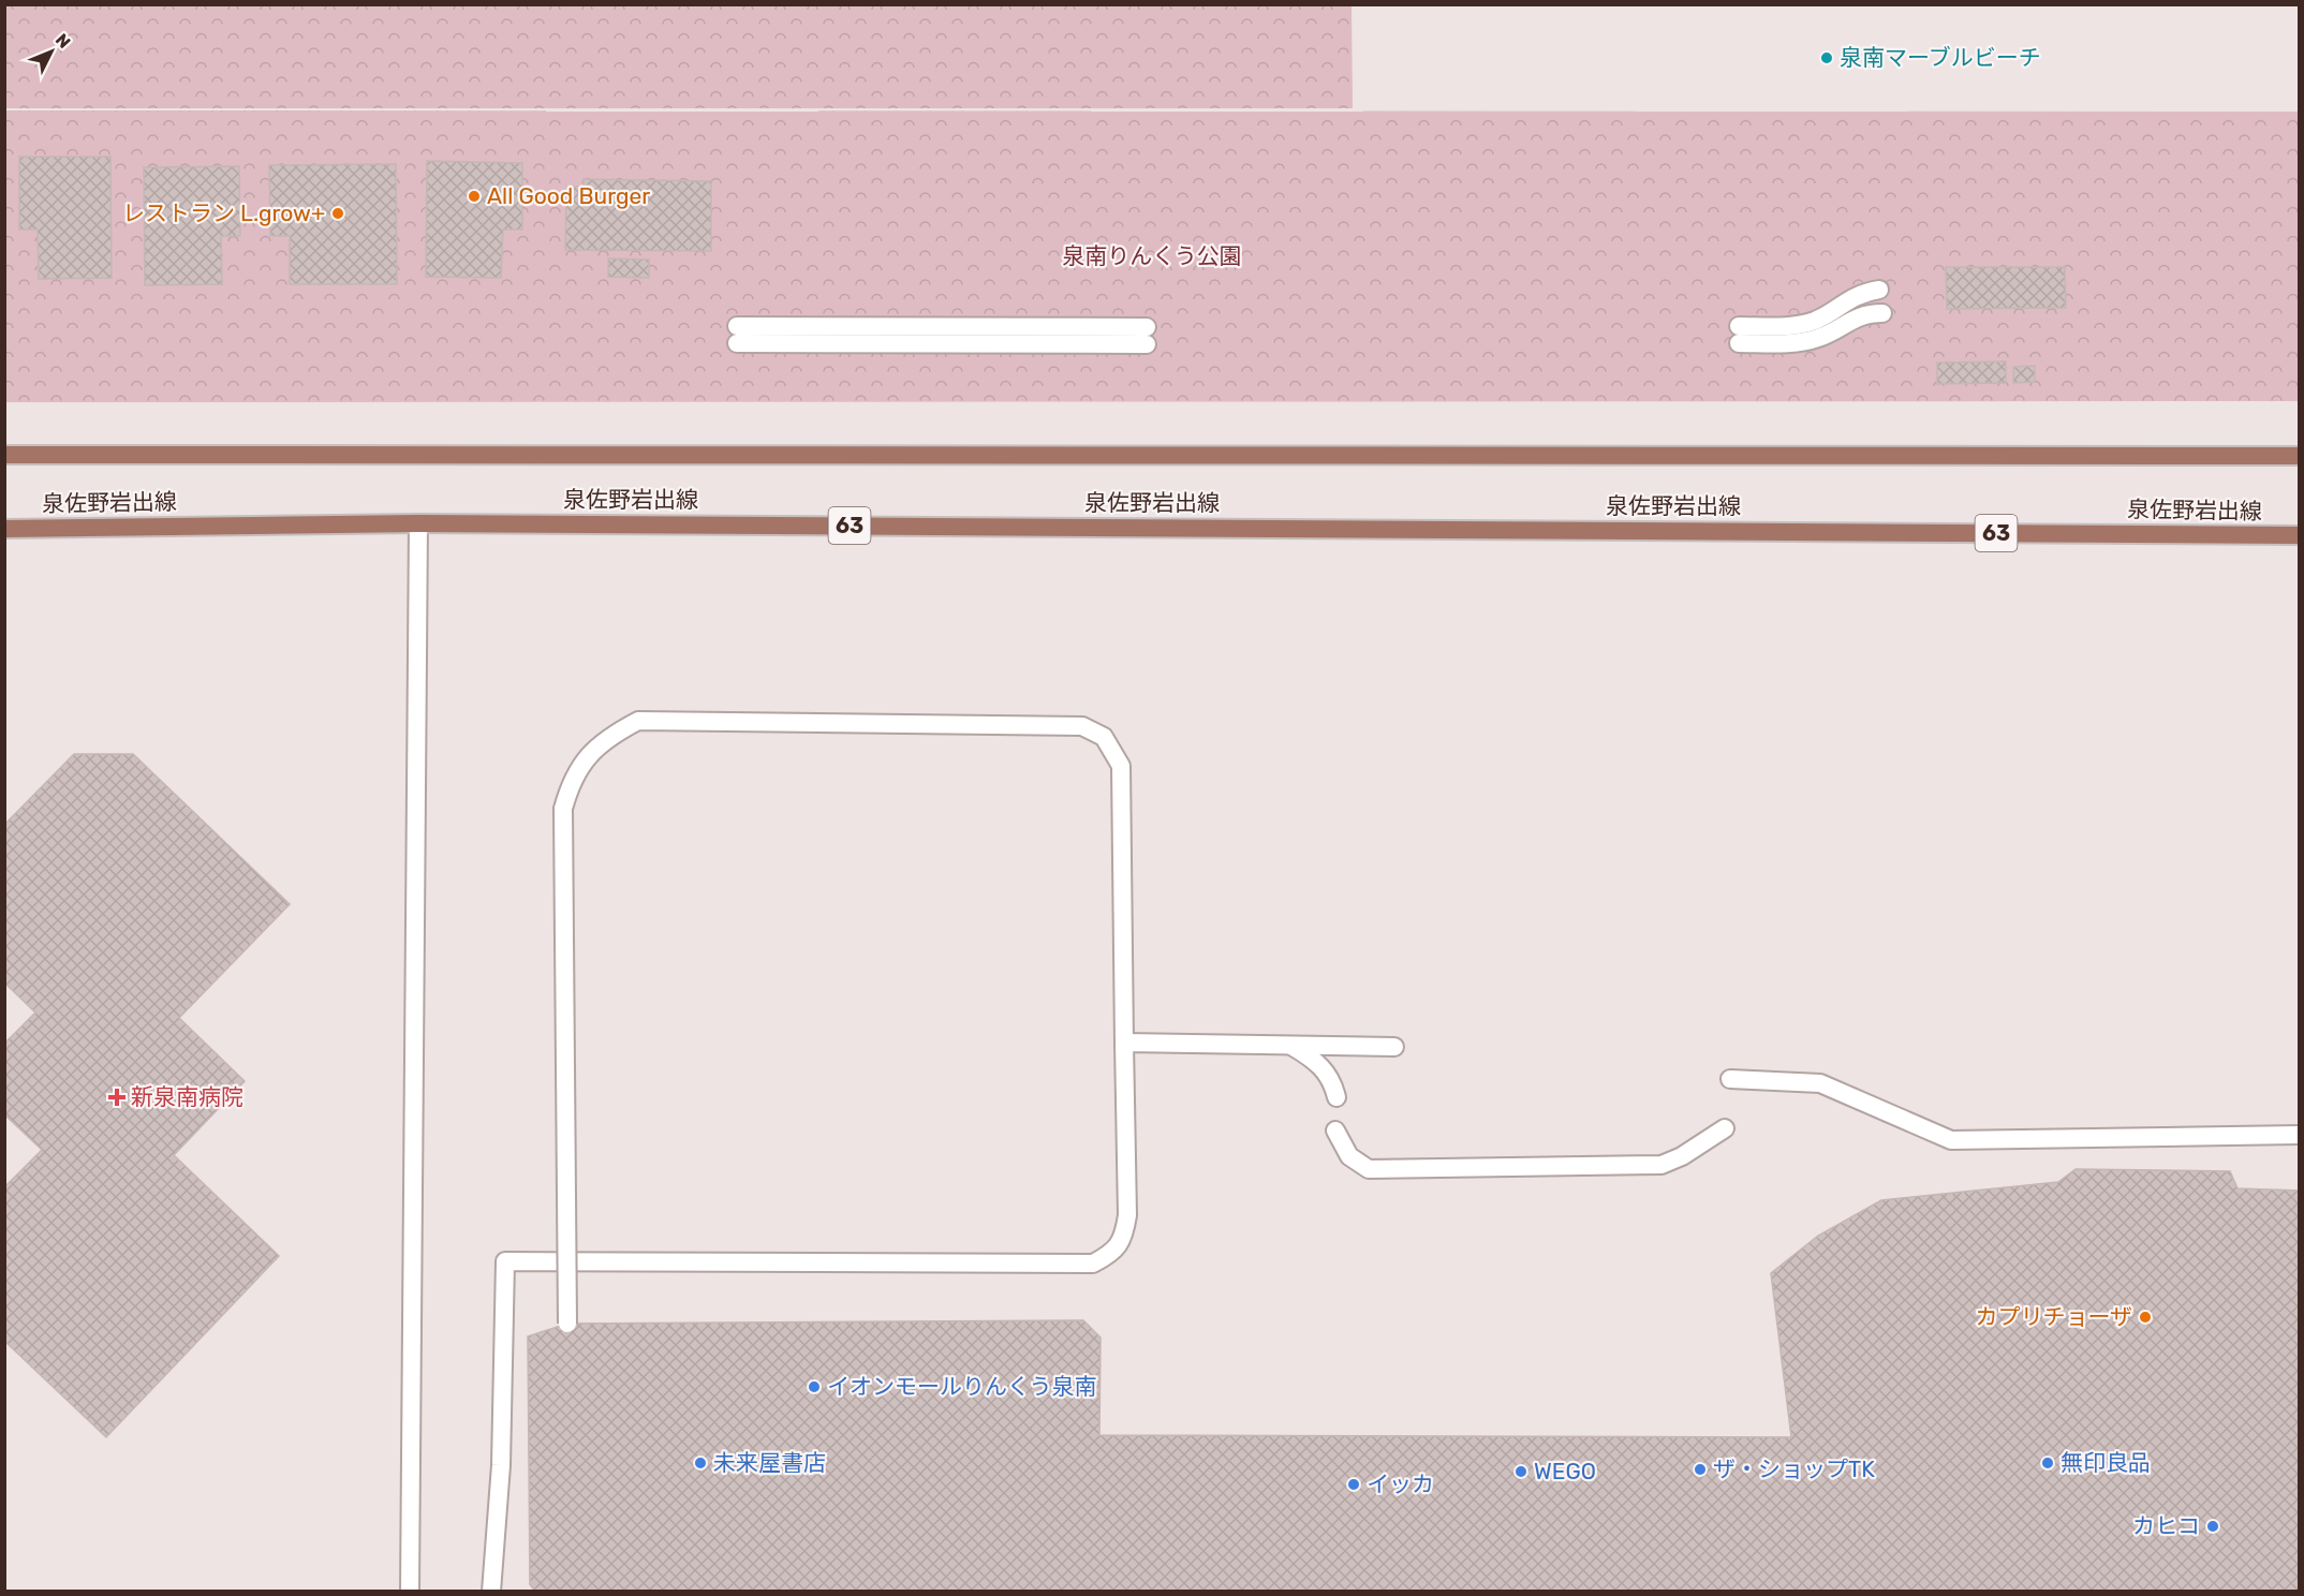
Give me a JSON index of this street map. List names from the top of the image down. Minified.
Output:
{"streets":{"main road":["泉佐野岩出線","63"]},"parks":["泉南りんくう公園"],"places":{"other":["泉南マーブルビーチ","All Good Burger","レストラン L.grow+","カプリチョーザ","イオンモールりんくう泉南","未来屋書店","無印良品","ザ・ショップTK","WEGO","イッカ","カヒコ"],"health":["新泉南病院"]},"north":"top right"}
